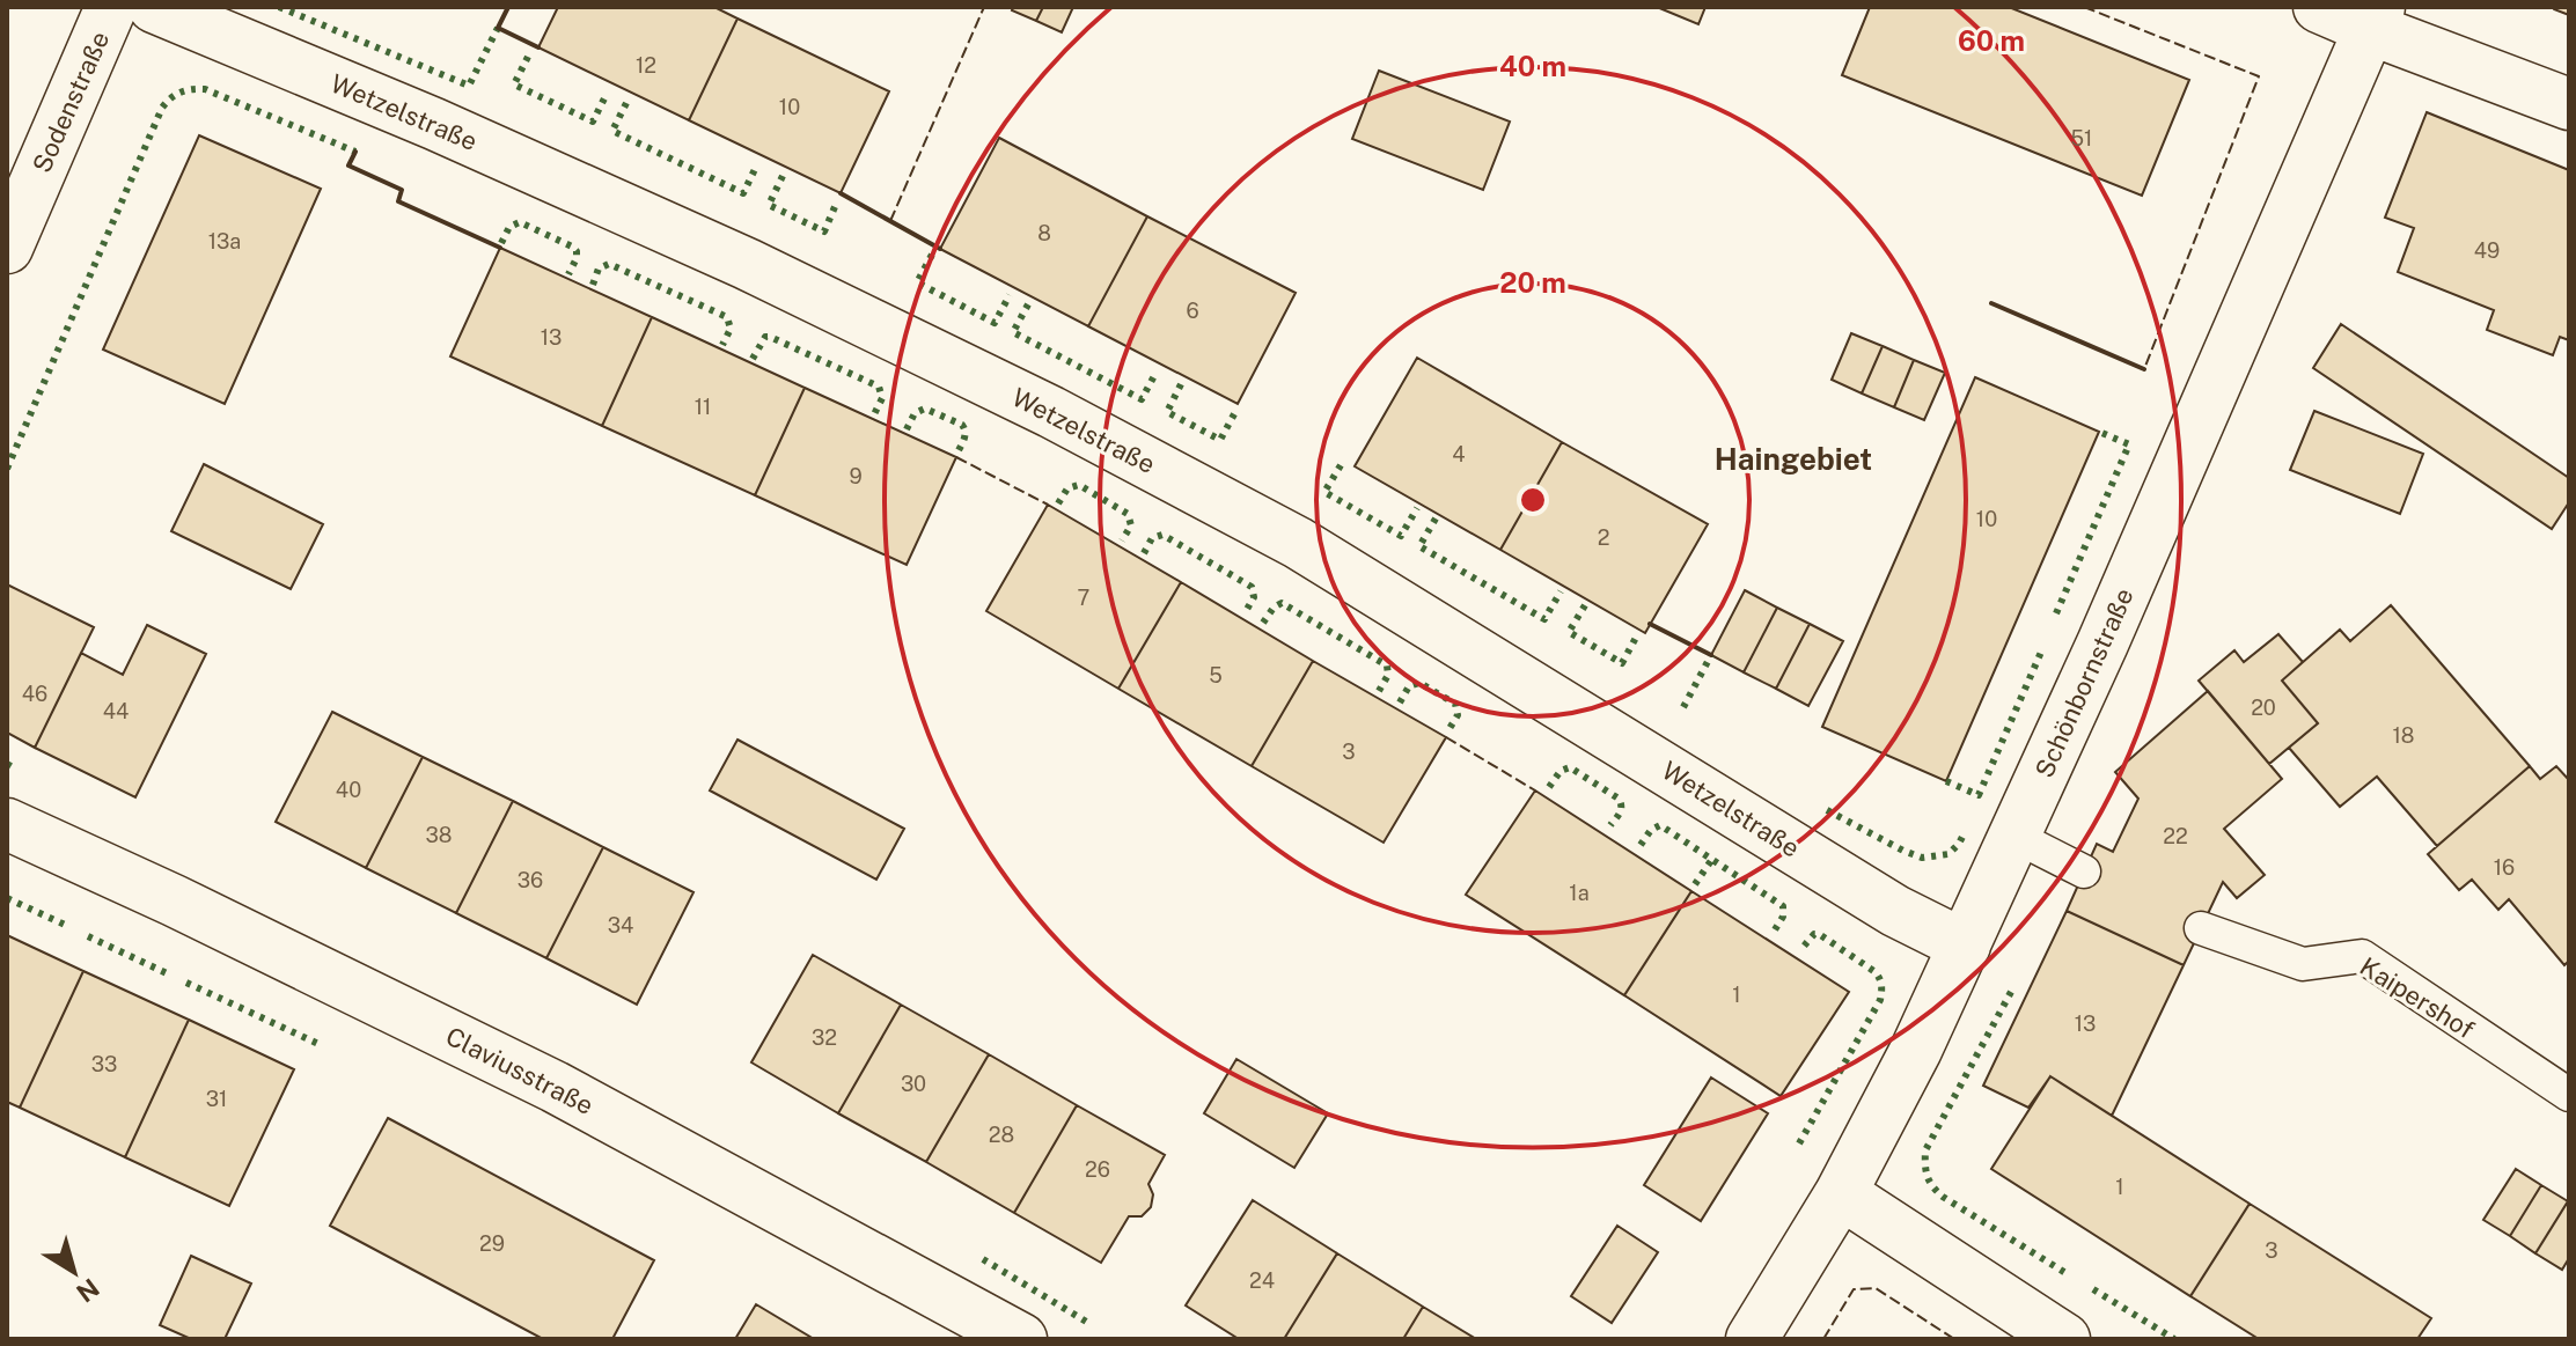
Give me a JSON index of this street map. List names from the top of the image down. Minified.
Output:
{"streets":{"street":["Sodenstraße","Wetzelstraße","Schönbornstraße","Claviusstraße"],"lane":["Kaipershof"]},"crossings":[["Wetzelstraße","Schönbornstraße"]],"districts":["Haingebiet"],"house_numbers":["12","10","51","8","13a","49","6","13","11","4","9","10","2","7","5","46","20","44","18","3","40","38","22","16","36","1a","34","1","13","32","33","30","31","28","26","1","29","3","24"],"north":"bottom right","rings":["60 m","40 m","20 m"]}
